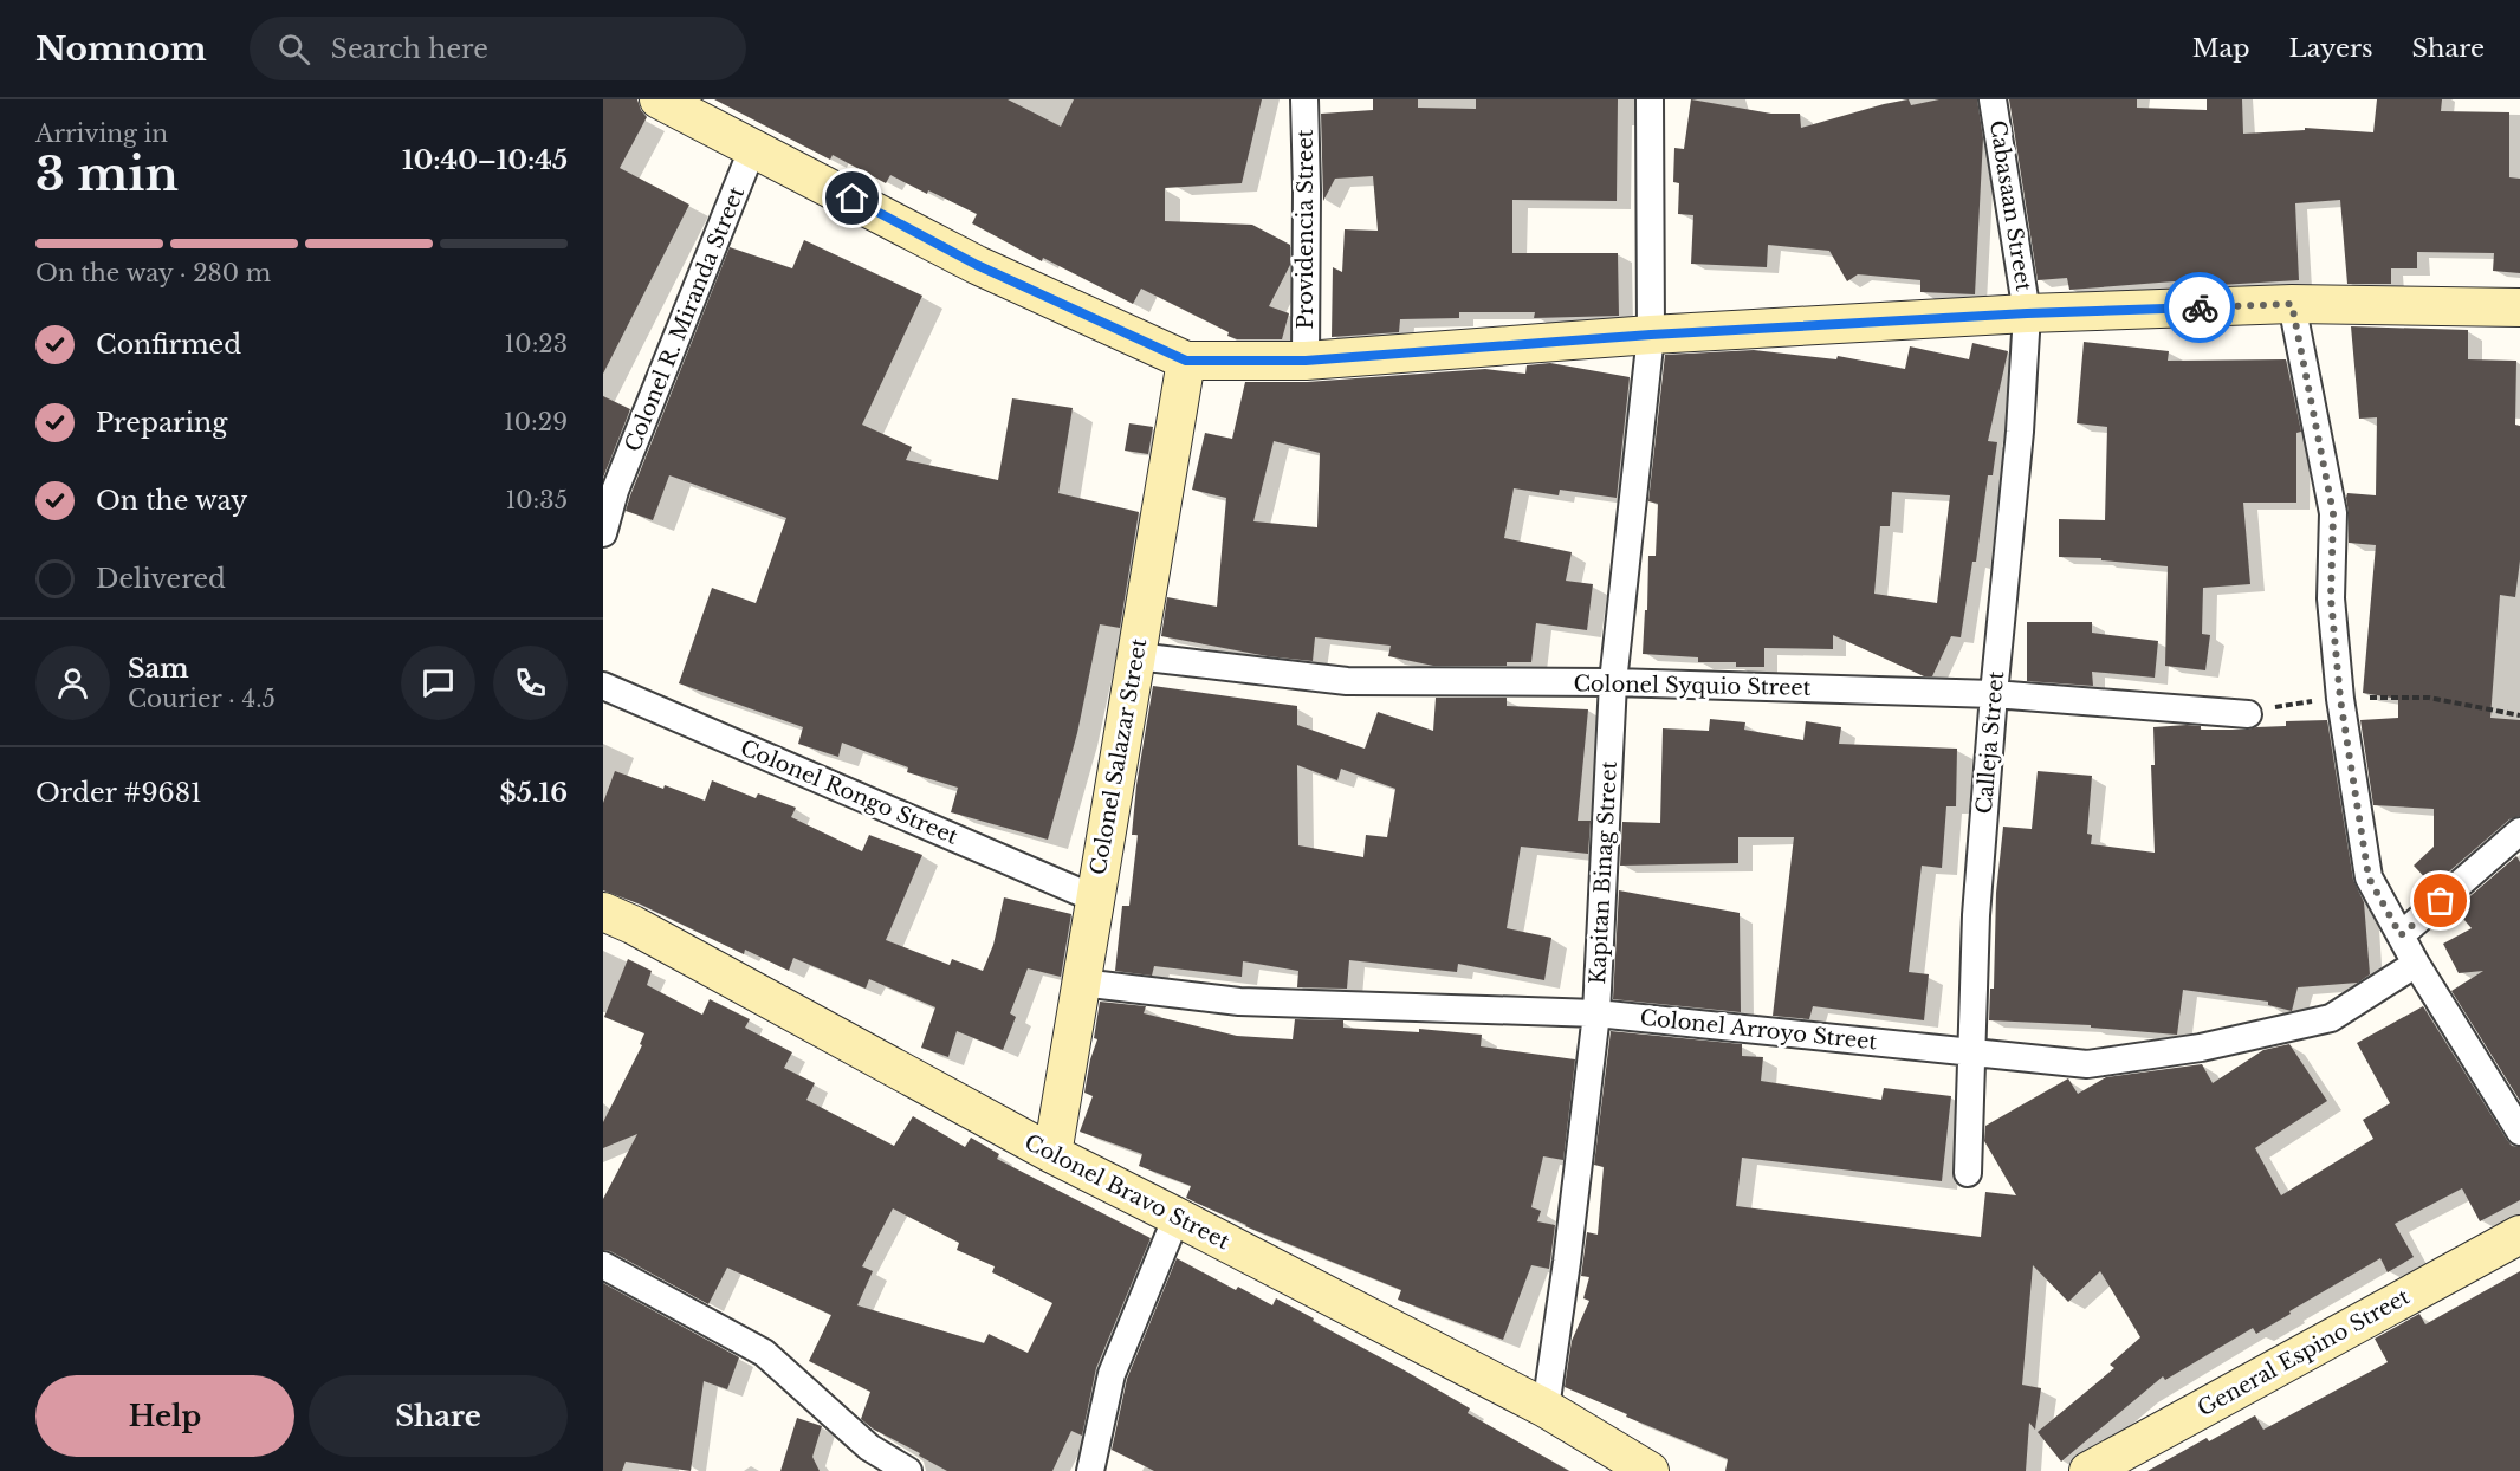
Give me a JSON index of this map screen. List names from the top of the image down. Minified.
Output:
{"streets":{"street":["Cabasaan Street","Providencia Street","Colonel R. Miranda Street","Colonel Syquio Street","Calleja Street","Colonel Salazar Street","Colonel Rongo Street","Kapitan Binag Street","Colonel Arroyo Street","Colonel Bravo Street","General Espino Street"]},"crossings":[["Cabasaan Street","Calleja Street"],["Colonel Syquio Street","Calleja Street"],["Colonel Syquio Street","Colonel Salazar Street"],["Colonel Syquio Street","Kapitan Binag Street"],["Calleja Street","Colonel Arroyo Street"],["Colonel Salazar Street","Colonel Rongo Street"],["Colonel Salazar Street","Colonel Arroyo Street"],["Colonel Salazar Street","Colonel Bravo Street"],["Kapitan Binag Street","Colonel Arroyo Street"],["Kapitan Binag Street","Colonel Bravo Street"]],"page":{"header":"Nomnom","search":"Search here","nav":["Map","Layers","Share"],"heading":["3 min","Arriving in","10:40–10:45"],"panel":["Sam","Courier · 4.5","Order #9681","$5.16"],"bar":"On the way · 280 m","list":[["Confirmed","10:23"],["Preparing","10:29"],["On the way","10:35"],"Delivered"],"buttons":["Help","Share"]}}
